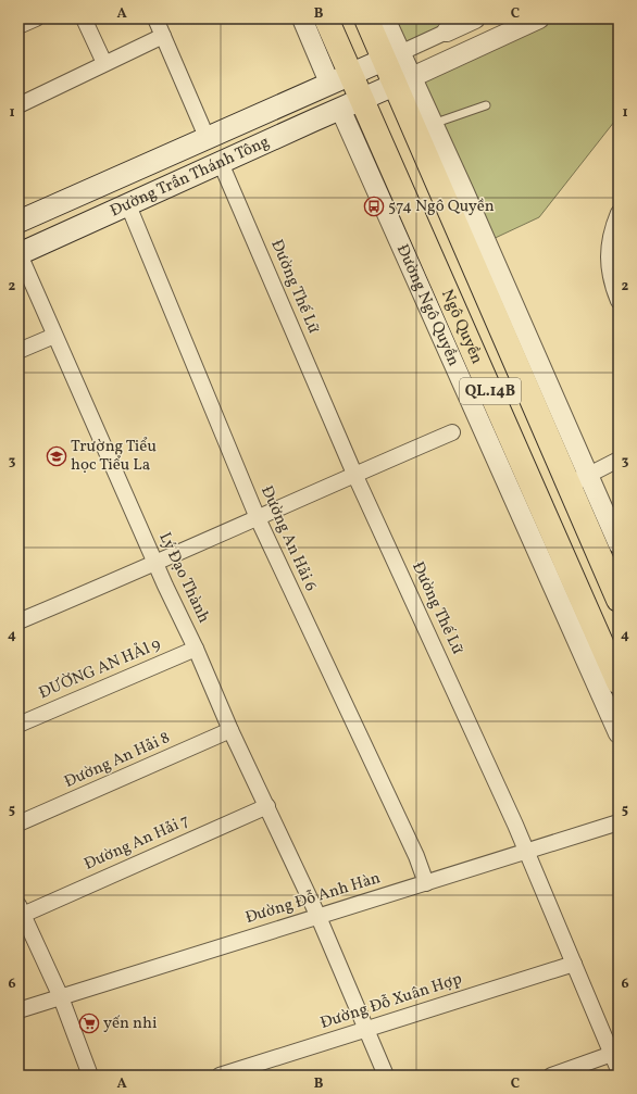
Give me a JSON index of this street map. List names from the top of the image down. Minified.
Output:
{"streets":{"highway":["Ngô Quyền","QL.14B"],"main road":["Đường Trần Thánh Tông"],"street":["Đường Thế Lữ","Đường Ngô Quyền","Đường An Hải 6","Lý Đạo Thành","ĐƯỜNG AN HẢl 9","Đường An Hải 8","Đường An Hải 7","Đường Đỗ Anh Hàn","Đường Đỗ Xuân Hợp"]},"crossings":[["Đường Trần Thánh Tông","Đường Thế Lữ"],["Đường Trần Thánh Tông","Đường Ngô Quyền"],["Đường Trần Thánh Tông","Ngô Quyền"],["Đường Trần Thánh Tông","Đường An Hải 6"],["Đường Trần Thánh Tông","Lý Đạo Thành"],["Đường Thế Lữ","Đường Đỗ Anh Hàn"],["Đường Thế Lữ","Đường Đỗ Xuân Hợp"],["Đường Ngô Quyền","Ngô Quyền"],["Đường An Hải 6","Đường Đỗ Anh Hàn"],["Lý Đạo Thành","ĐƯỜNG AN HẢl 9"],["Lý Đạo Thành","Đường An Hải 8"],["Lý Đạo Thành","Đường An Hải 7"],["Lý Đạo Thành","Đường Đỗ Anh Hàn"],["Lý Đạo Thành","Đường Đỗ Xuân Hợp"]],"places":{"bus stop":["574 Ngô Quyền"],"school or university":["Trường Tiểu học Tiểu La"],"supermarket":["yến nhi"]},"grid":{"columns":["A","B","C"],"rows":["1","2","3","4","5","6"]}}
